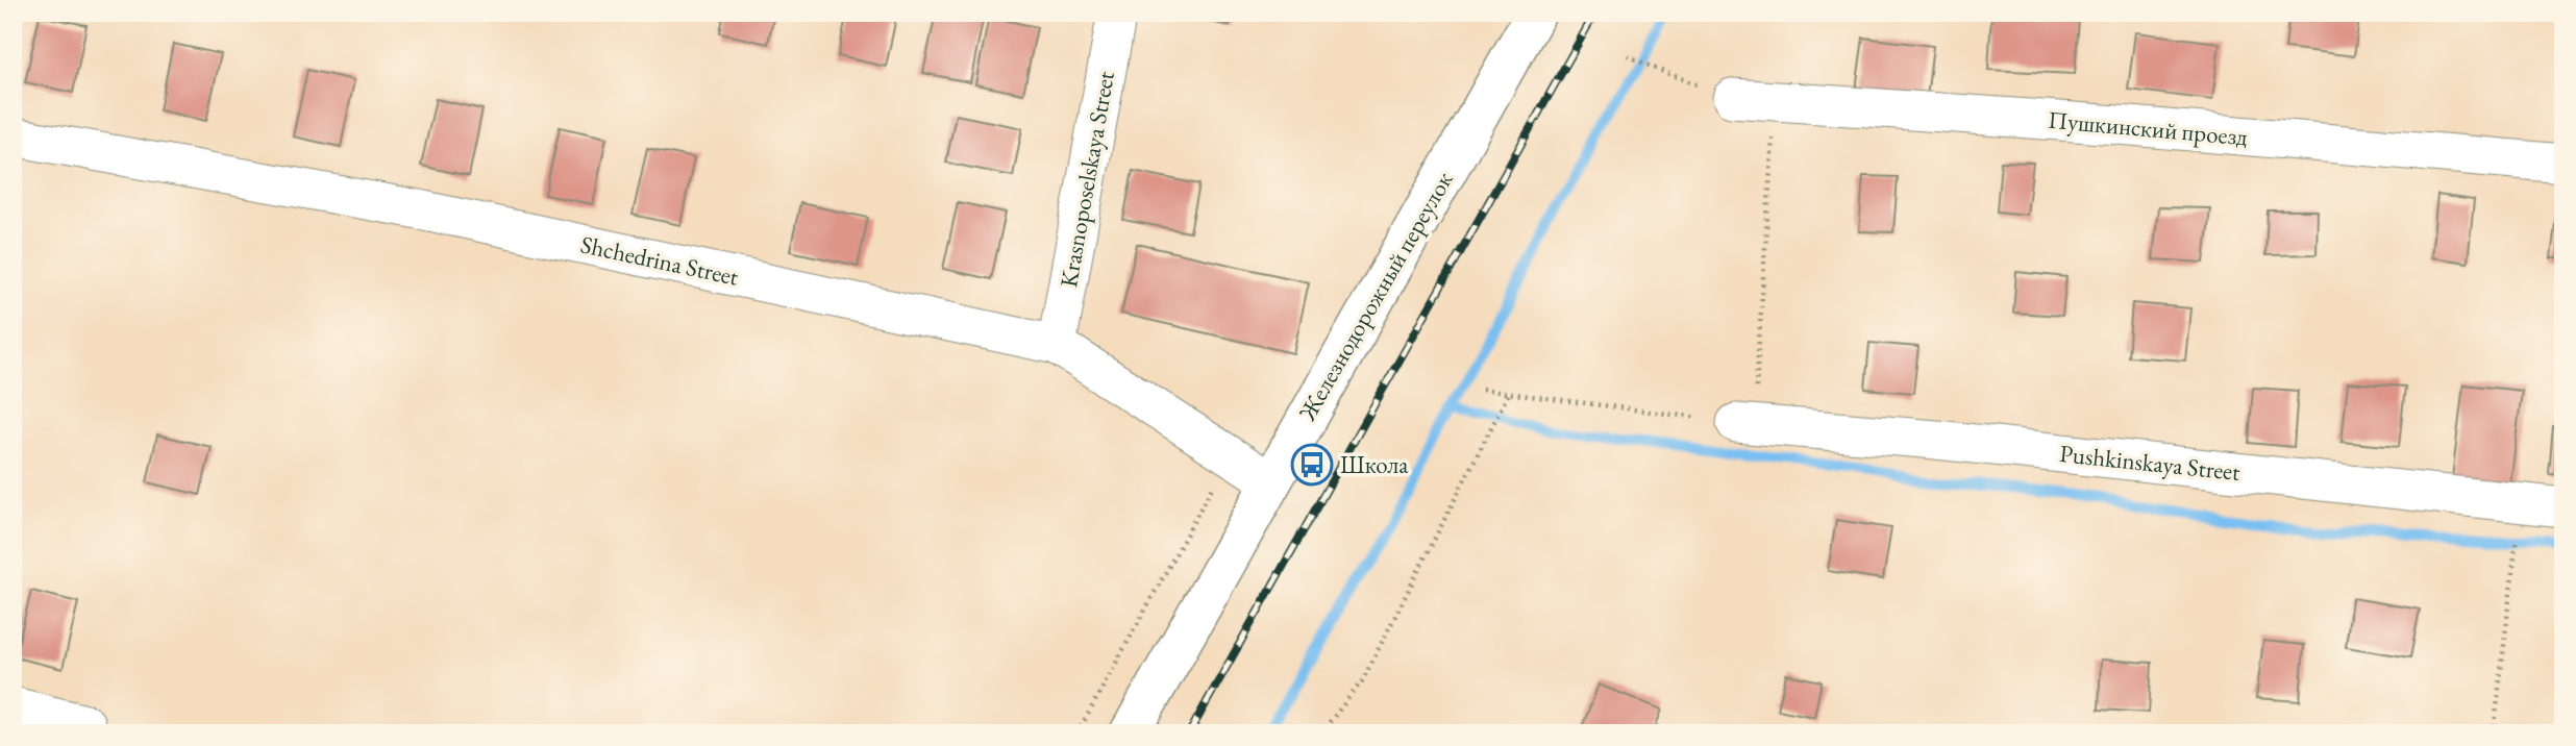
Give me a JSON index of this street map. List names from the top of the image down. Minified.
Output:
{"streets":{"street":["Пушкинский проезд","Krasnoposelskaya Street","Shchedrina Street","Железнодорожный переулок","Pushkinskaya Street"]},"crossings":[["Krasnoposelskaya Street","Shchedrina Street"],["Shchedrina Street","Железнодорожный переулок"]],"places":{"bus stop":["Школа"]}}
